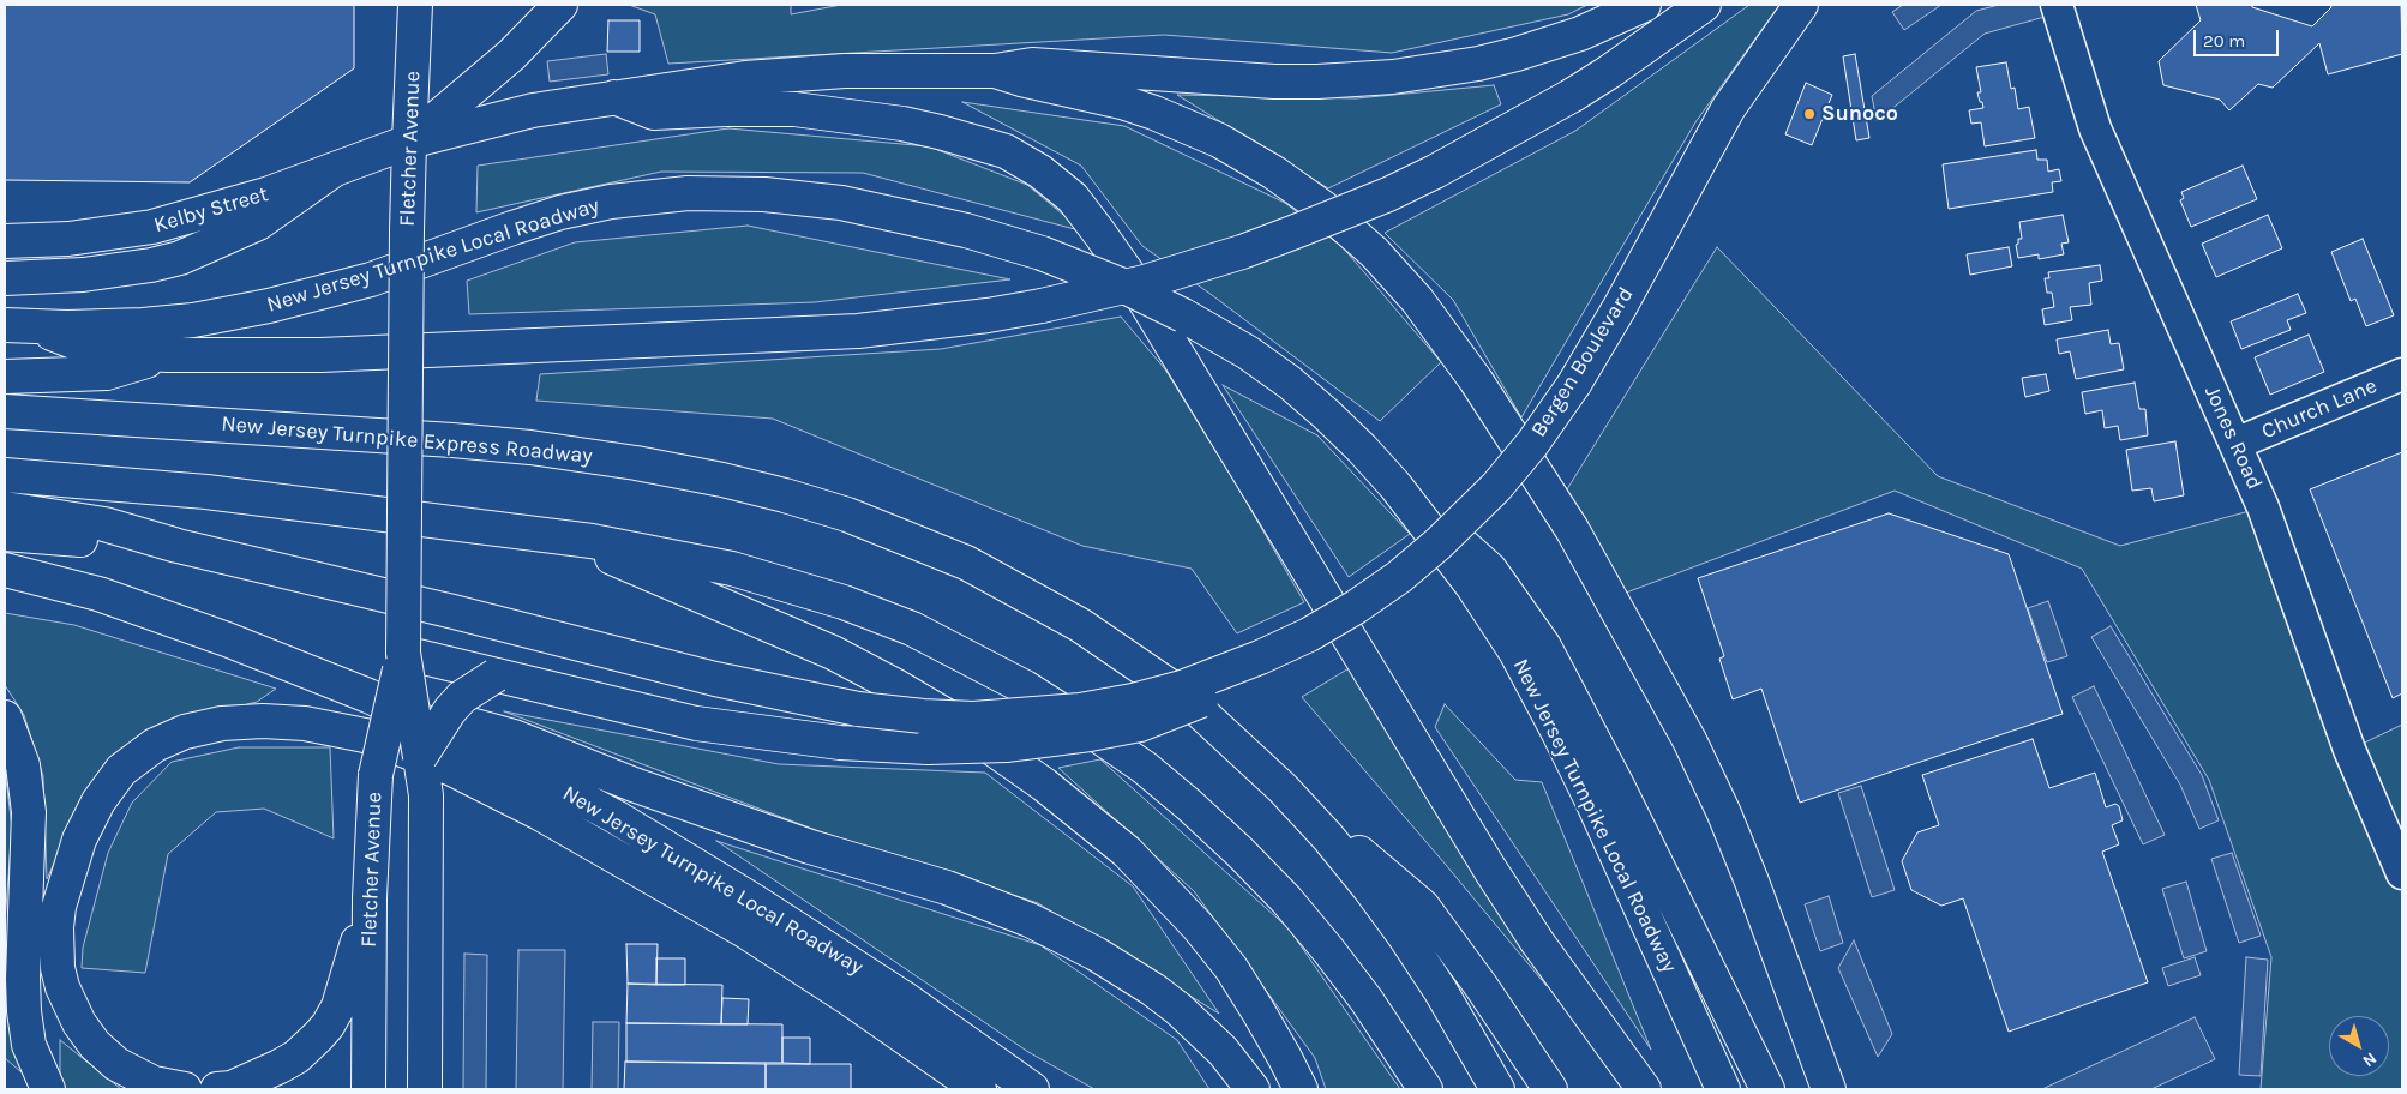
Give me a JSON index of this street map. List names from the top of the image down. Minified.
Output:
{"streets":{"main road":["Fletcher Avenue","Kelby Street","New Jersey Turnpike Local Roadway","Bergen Boulevard","New Jersey Turnpike Express Roadway"],"street":["Church Lane","Jones Road"]},"crossings":[["Fletcher Avenue","Kelby Street"],["Church Lane","Jones Road"]],"places":["Sunoco"],"scale_bar":"20 m","north":"bottom right"}
